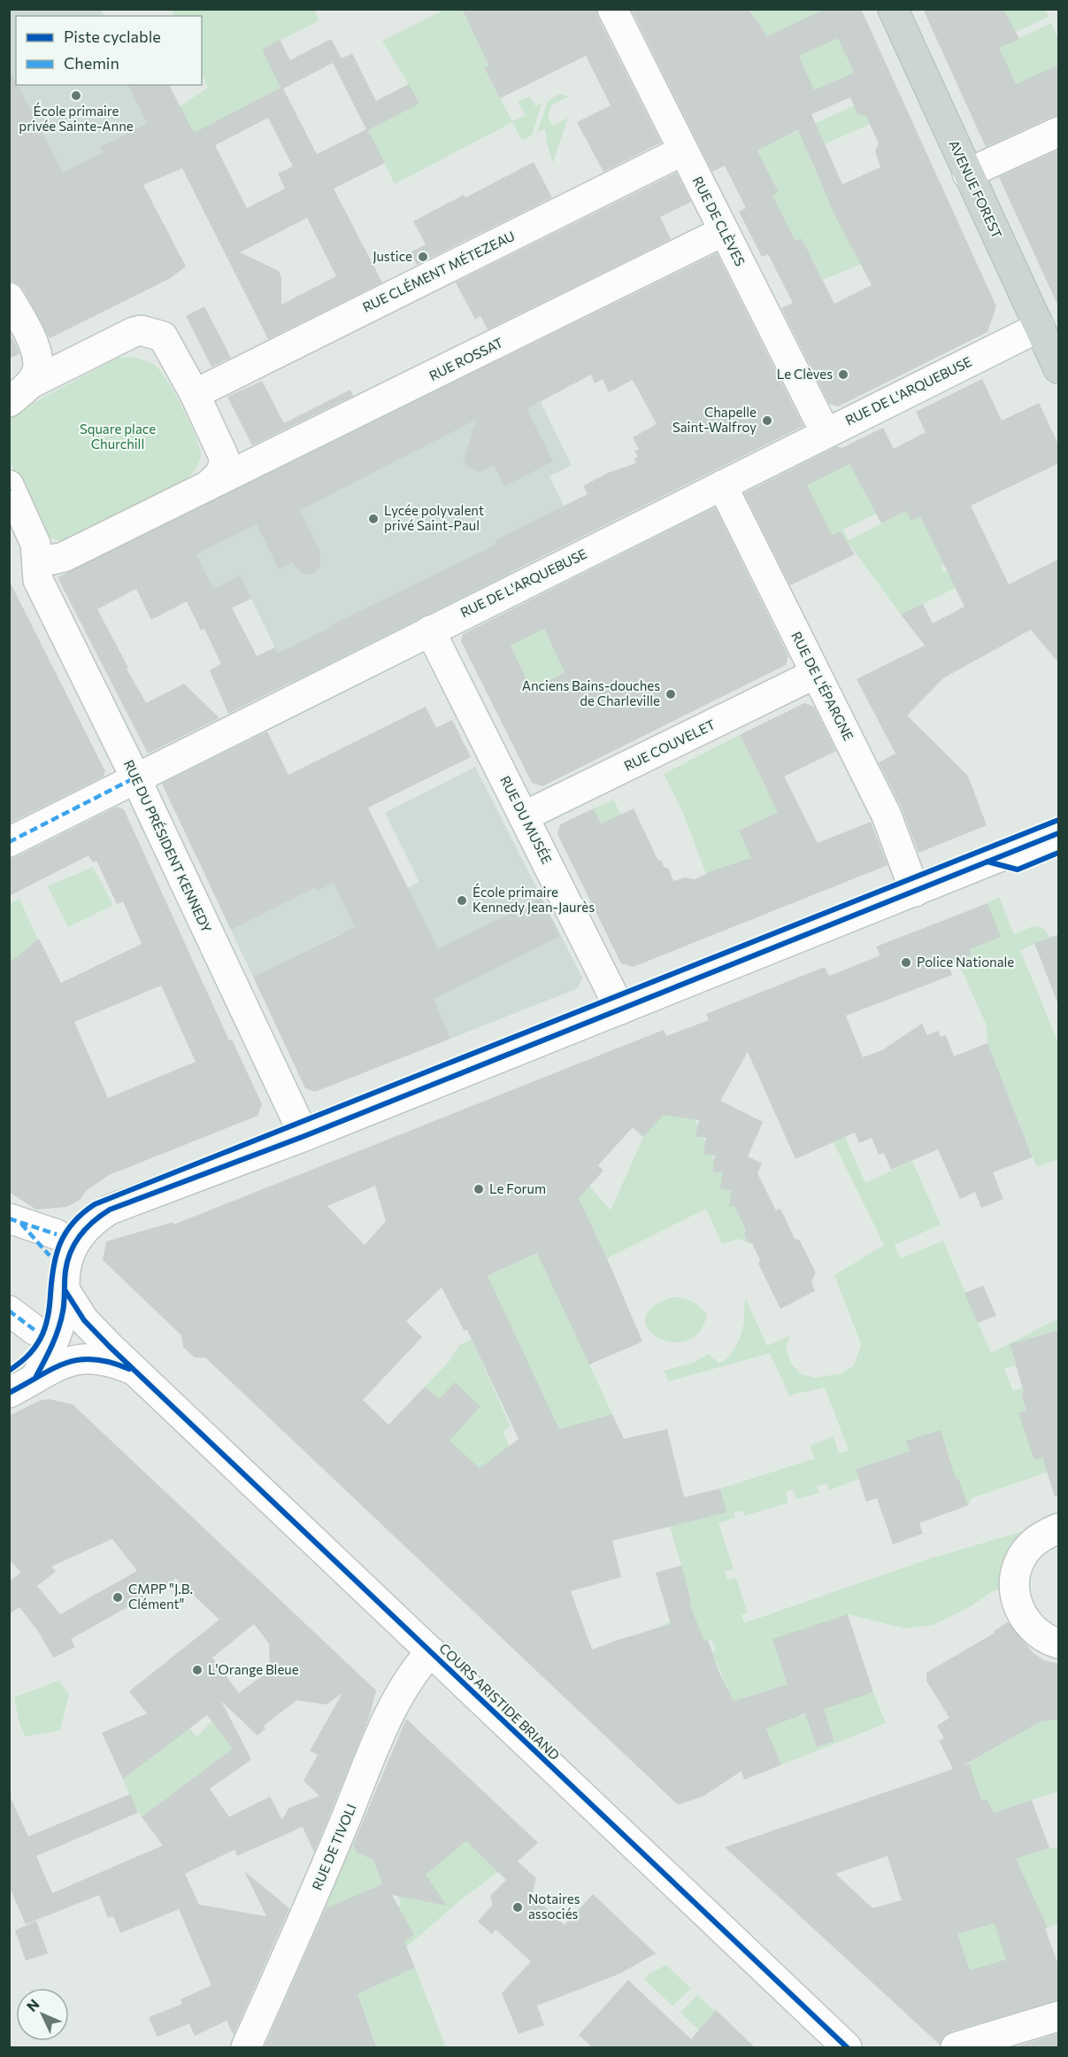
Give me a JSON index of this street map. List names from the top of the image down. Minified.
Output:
{"streets":{"main road":["AVENUE FOREST"],"street":["RUE DE CLÈVES","RUE CLÉMENT MÉTEZEAU","RUE ROSSAT","RUE DE L'ARQUEBUSE","RUE DE L'ÉPARGNE","RUE COUVELET","RUE DU MUSÉE","RUE DU PRÉSIDENT KENNEDY","COURS ARISTIDE BRIAND","RUE DE TIVOLI"]},"crossings":[["AVENUE FOREST","RUE DE L'ARQUEBUSE"],["RUE DE CLÈVES","RUE CLÉMENT MÉTEZEAU"],["RUE DE CLÈVES","RUE ROSSAT"],["RUE DE CLÈVES","RUE DE L'ARQUEBUSE"],["RUE ROSSAT","RUE DU PRÉSIDENT KENNEDY"],["RUE DE L'ARQUEBUSE","RUE DE L'ÉPARGNE"],["RUE DE L'ARQUEBUSE","RUE DU MUSÉE"],["RUE DE L'ARQUEBUSE","RUE DU PRÉSIDENT KENNEDY"],["RUE DE L'ÉPARGNE","RUE COUVELET"],["RUE COUVELET","RUE DU MUSÉE"],["COURS ARISTIDE BRIAND","RUE DE TIVOLI"]],"parks":["Square place Churchill"],"places":["École primaire privée Sainte-Anne","Justice","Le Clèves","Chapelle Saint-Walfroy","Lycée polyvalent privé Saint-Paul","Anciens Bains-douches de Charleville","École primaire Kennedy Jean-Jaurès","Police Nationale","Le Forum","CMPP \"J.B. Clément\"","L'Orange Bleue","Notaires associés"],"legend":["Piste cyclable","Chemin"],"north":"top left"}
